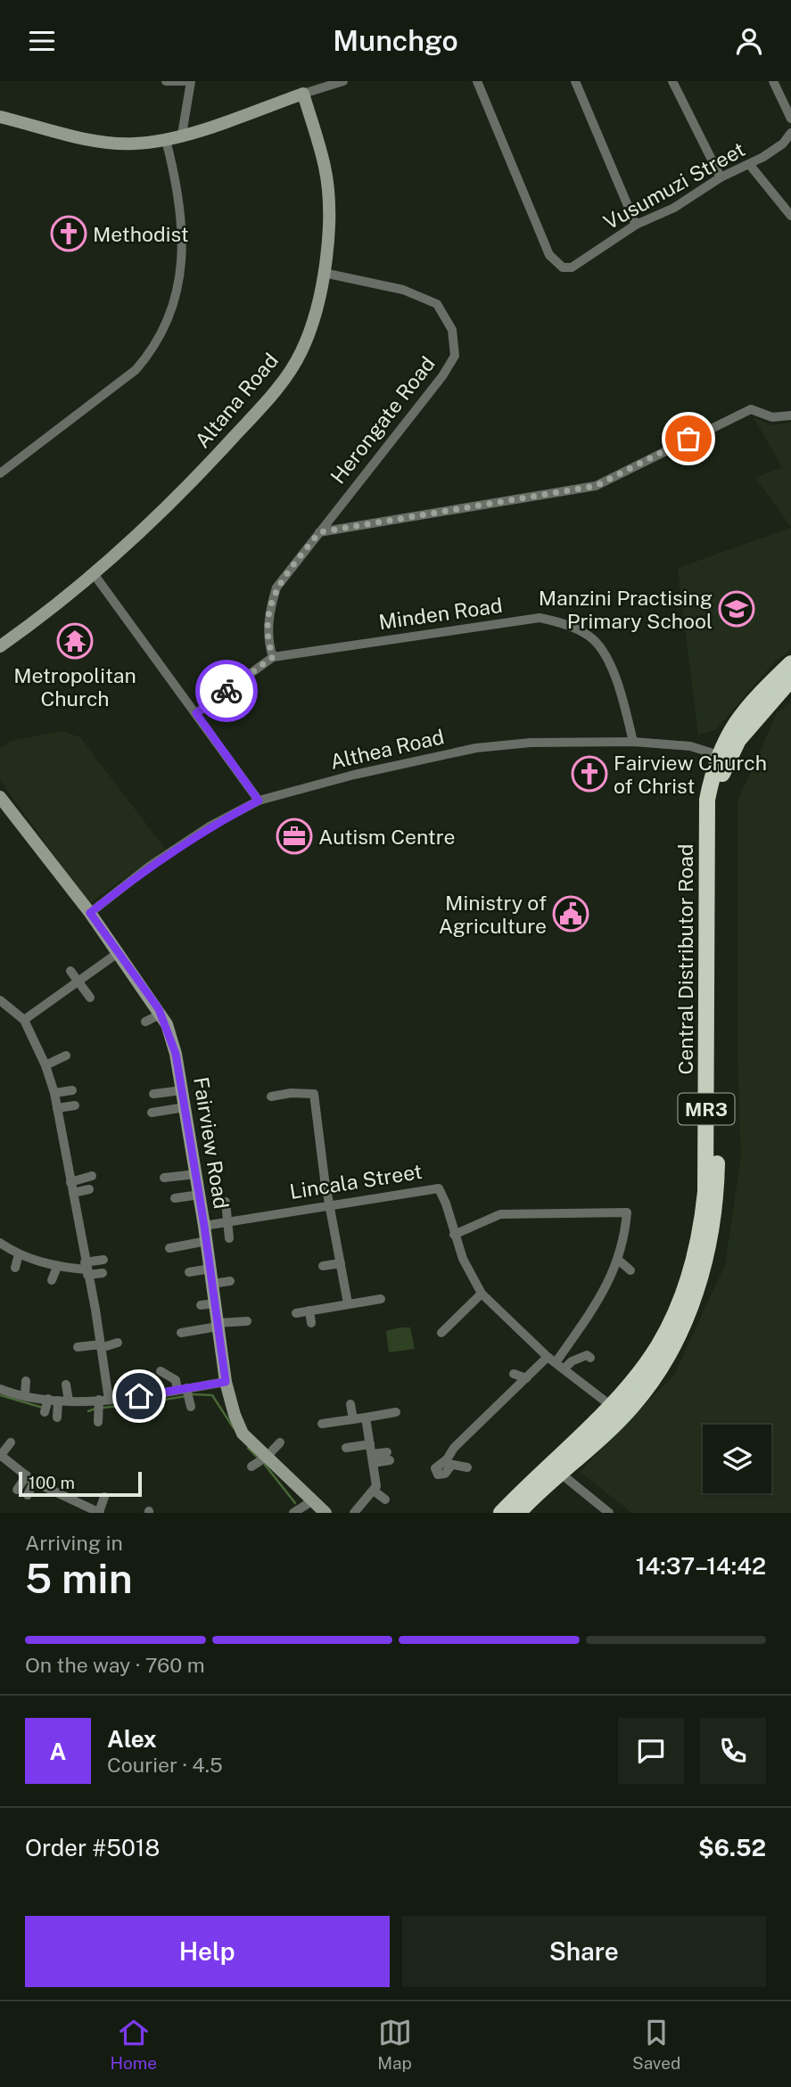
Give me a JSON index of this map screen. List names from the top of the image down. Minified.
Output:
{"streets":{"highway":["Central Distributor Road","MR3"],"main road":["Altana Road","Fairview Road"],"street":["Vusumuzi Street","Herongate Road","Minden Road","Althea Road","Lincala Street"]},"crossings":[["Altana Road","Herongate Road"],["Herongate Road","Minden Road"],["Minden Road","Althea Road"],["Althea Road","Central Distributor Road"],["Althea Road","Fairview Road"],["Central Distributor Road","Lincala Street"],["Fairview Road","Lincala Street"]],"places":{"church":["Methodist","Fairview Church of Christ"],"school or university":["Manzini Practising Primary School"],"temple":["Metropolitan Church"],"office":["Autism Centre"],"public building":["Ministry of Agriculture"]},"scale_bar":"100 m","page":{"header":"Munchgo","scale":"100 m","heading":["5 min","Arriving in","14:37–14:42"],"panel":["Alex","Courier · 4.5","Order #5018","$6.52"],"bar":"On the way · 760 m","round":"A","buttons":["Help","Share"],"tabs":["Home","Map","Saved"]}}
